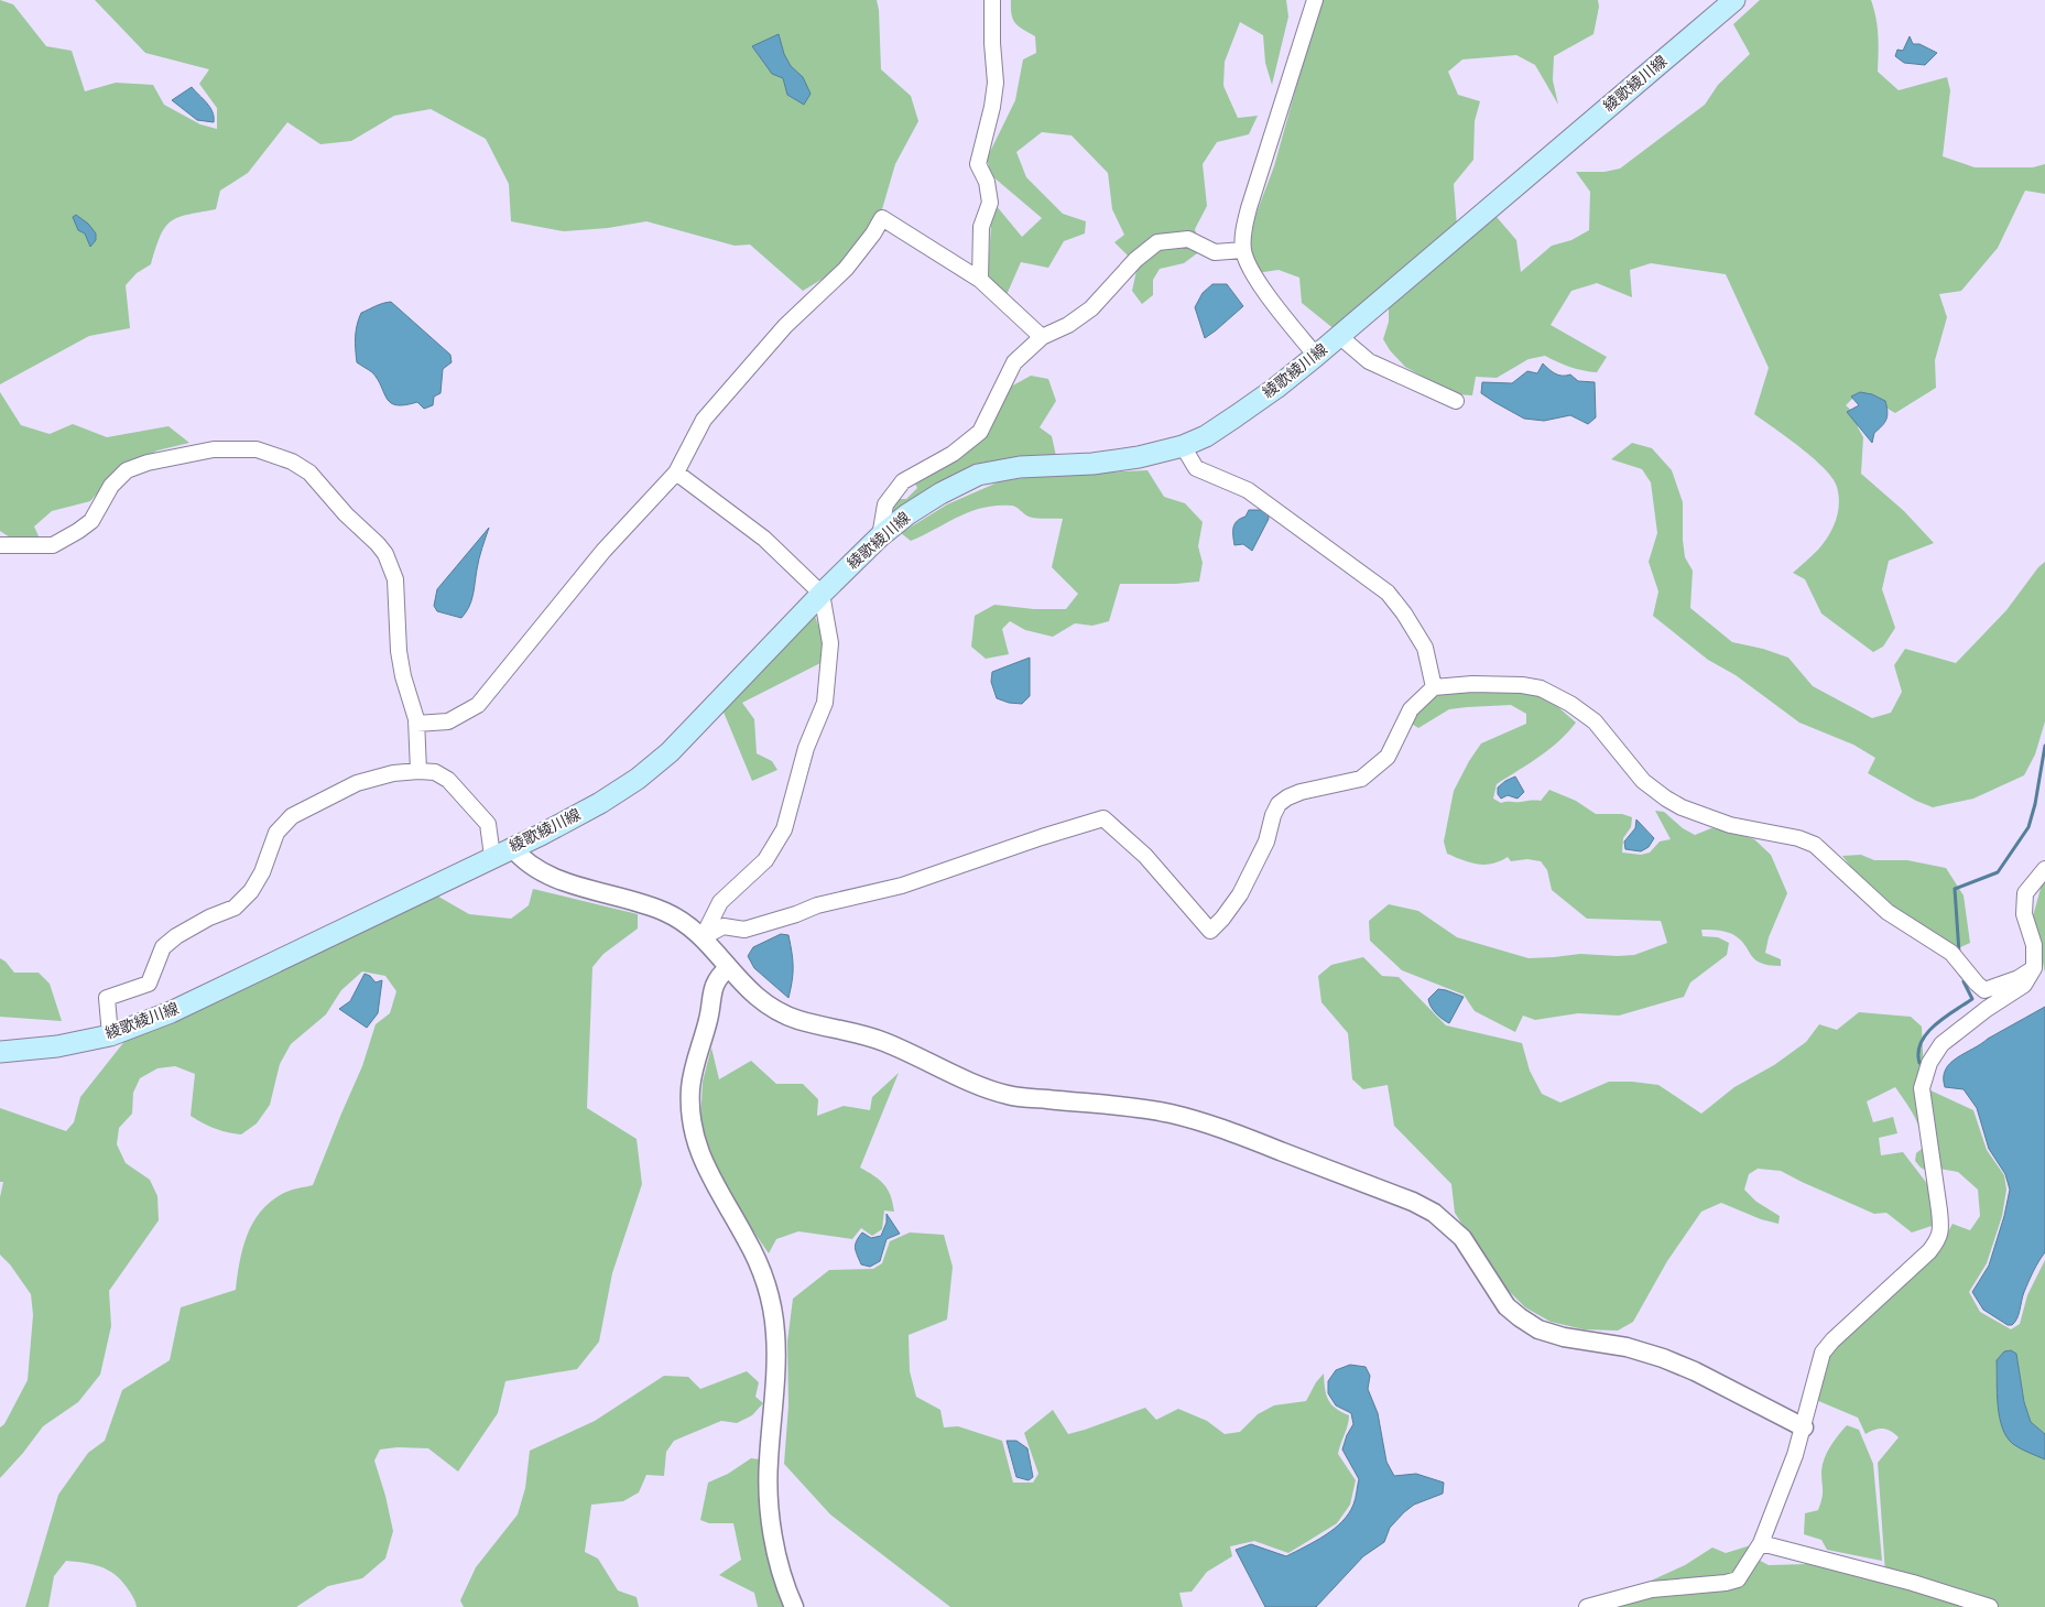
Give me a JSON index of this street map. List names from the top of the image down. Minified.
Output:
{"streets":{"main road":["綾歌綾川線"]}}
